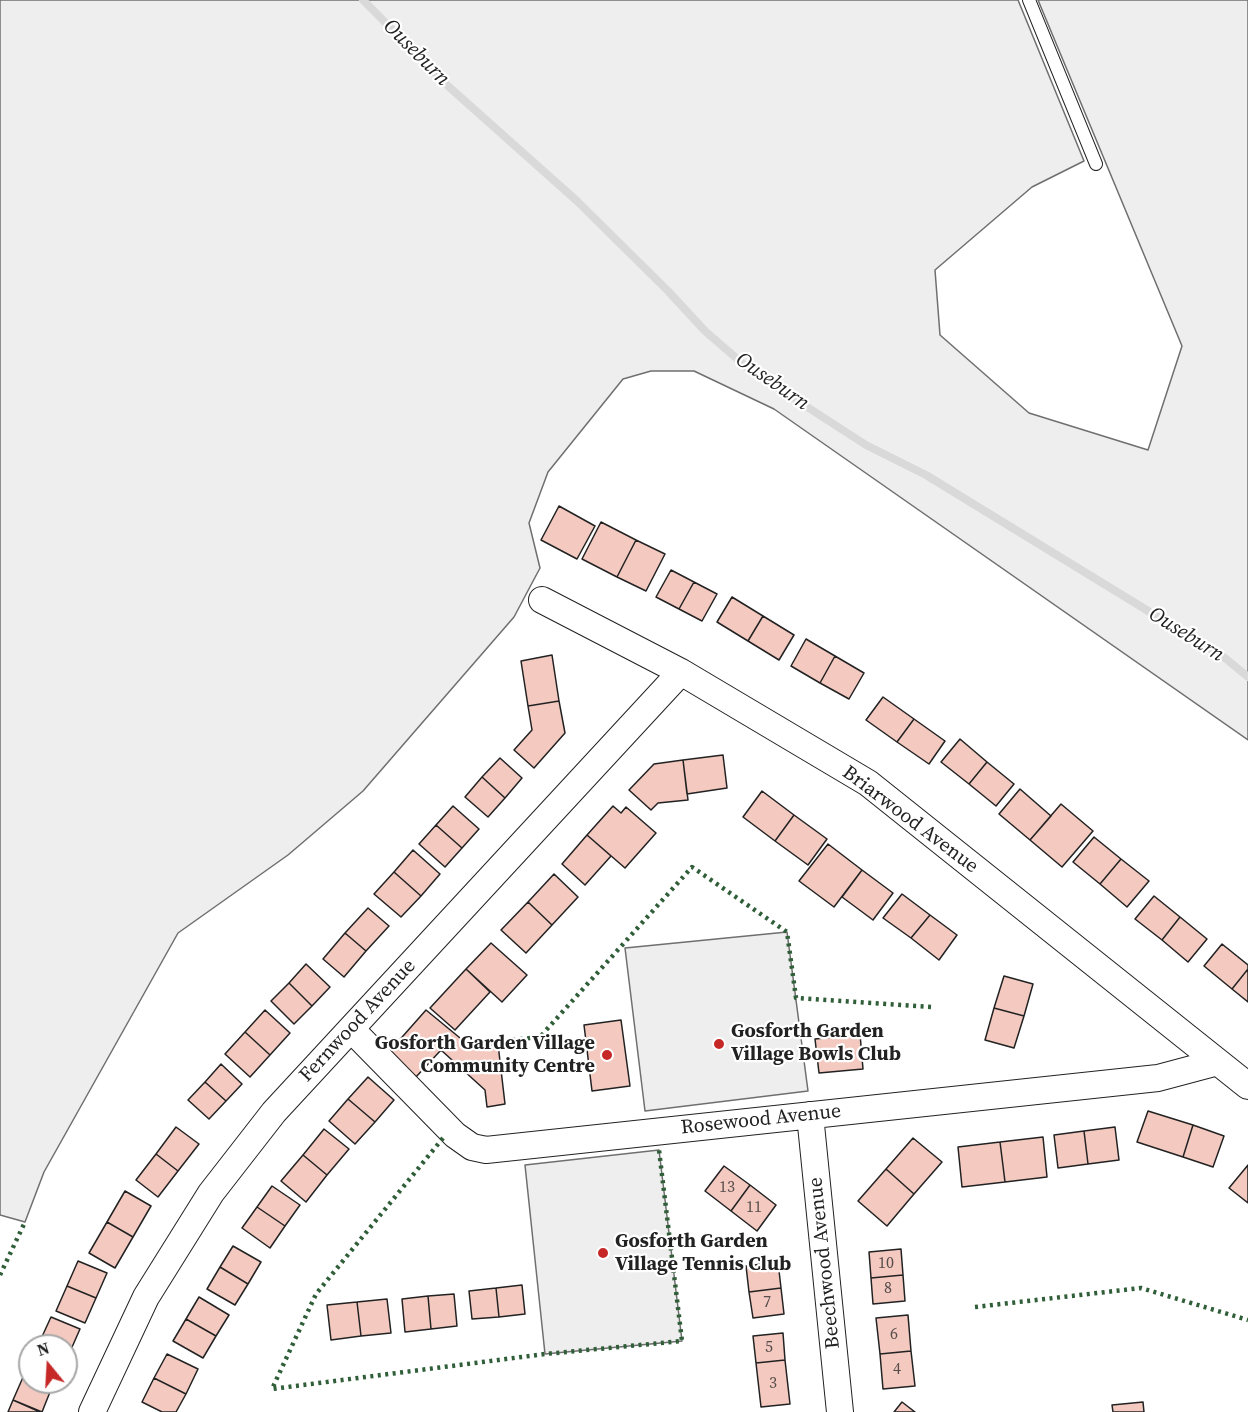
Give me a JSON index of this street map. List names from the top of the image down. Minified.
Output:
{"streets":{"street":["Briarwood Avenue","Fernwood Avenue","Rosewood Avenue","Beechwood Avenue"]},"crossings":[["Briarwood Avenue","Fernwood Avenue"],["Briarwood Avenue","Rosewood Avenue"],["Fernwood Avenue","Rosewood Avenue"],["Rosewood Avenue","Beechwood Avenue"]],"water":["Ouseburn"],"places":["Gosforth Garden Village Bowls Club","Gosforth Garden Village Community Centre","Gosforth Garden Village Tennis Club"],"house_numbers":["13","11","10","8","7","6","5","4","3"],"north":"top"}
